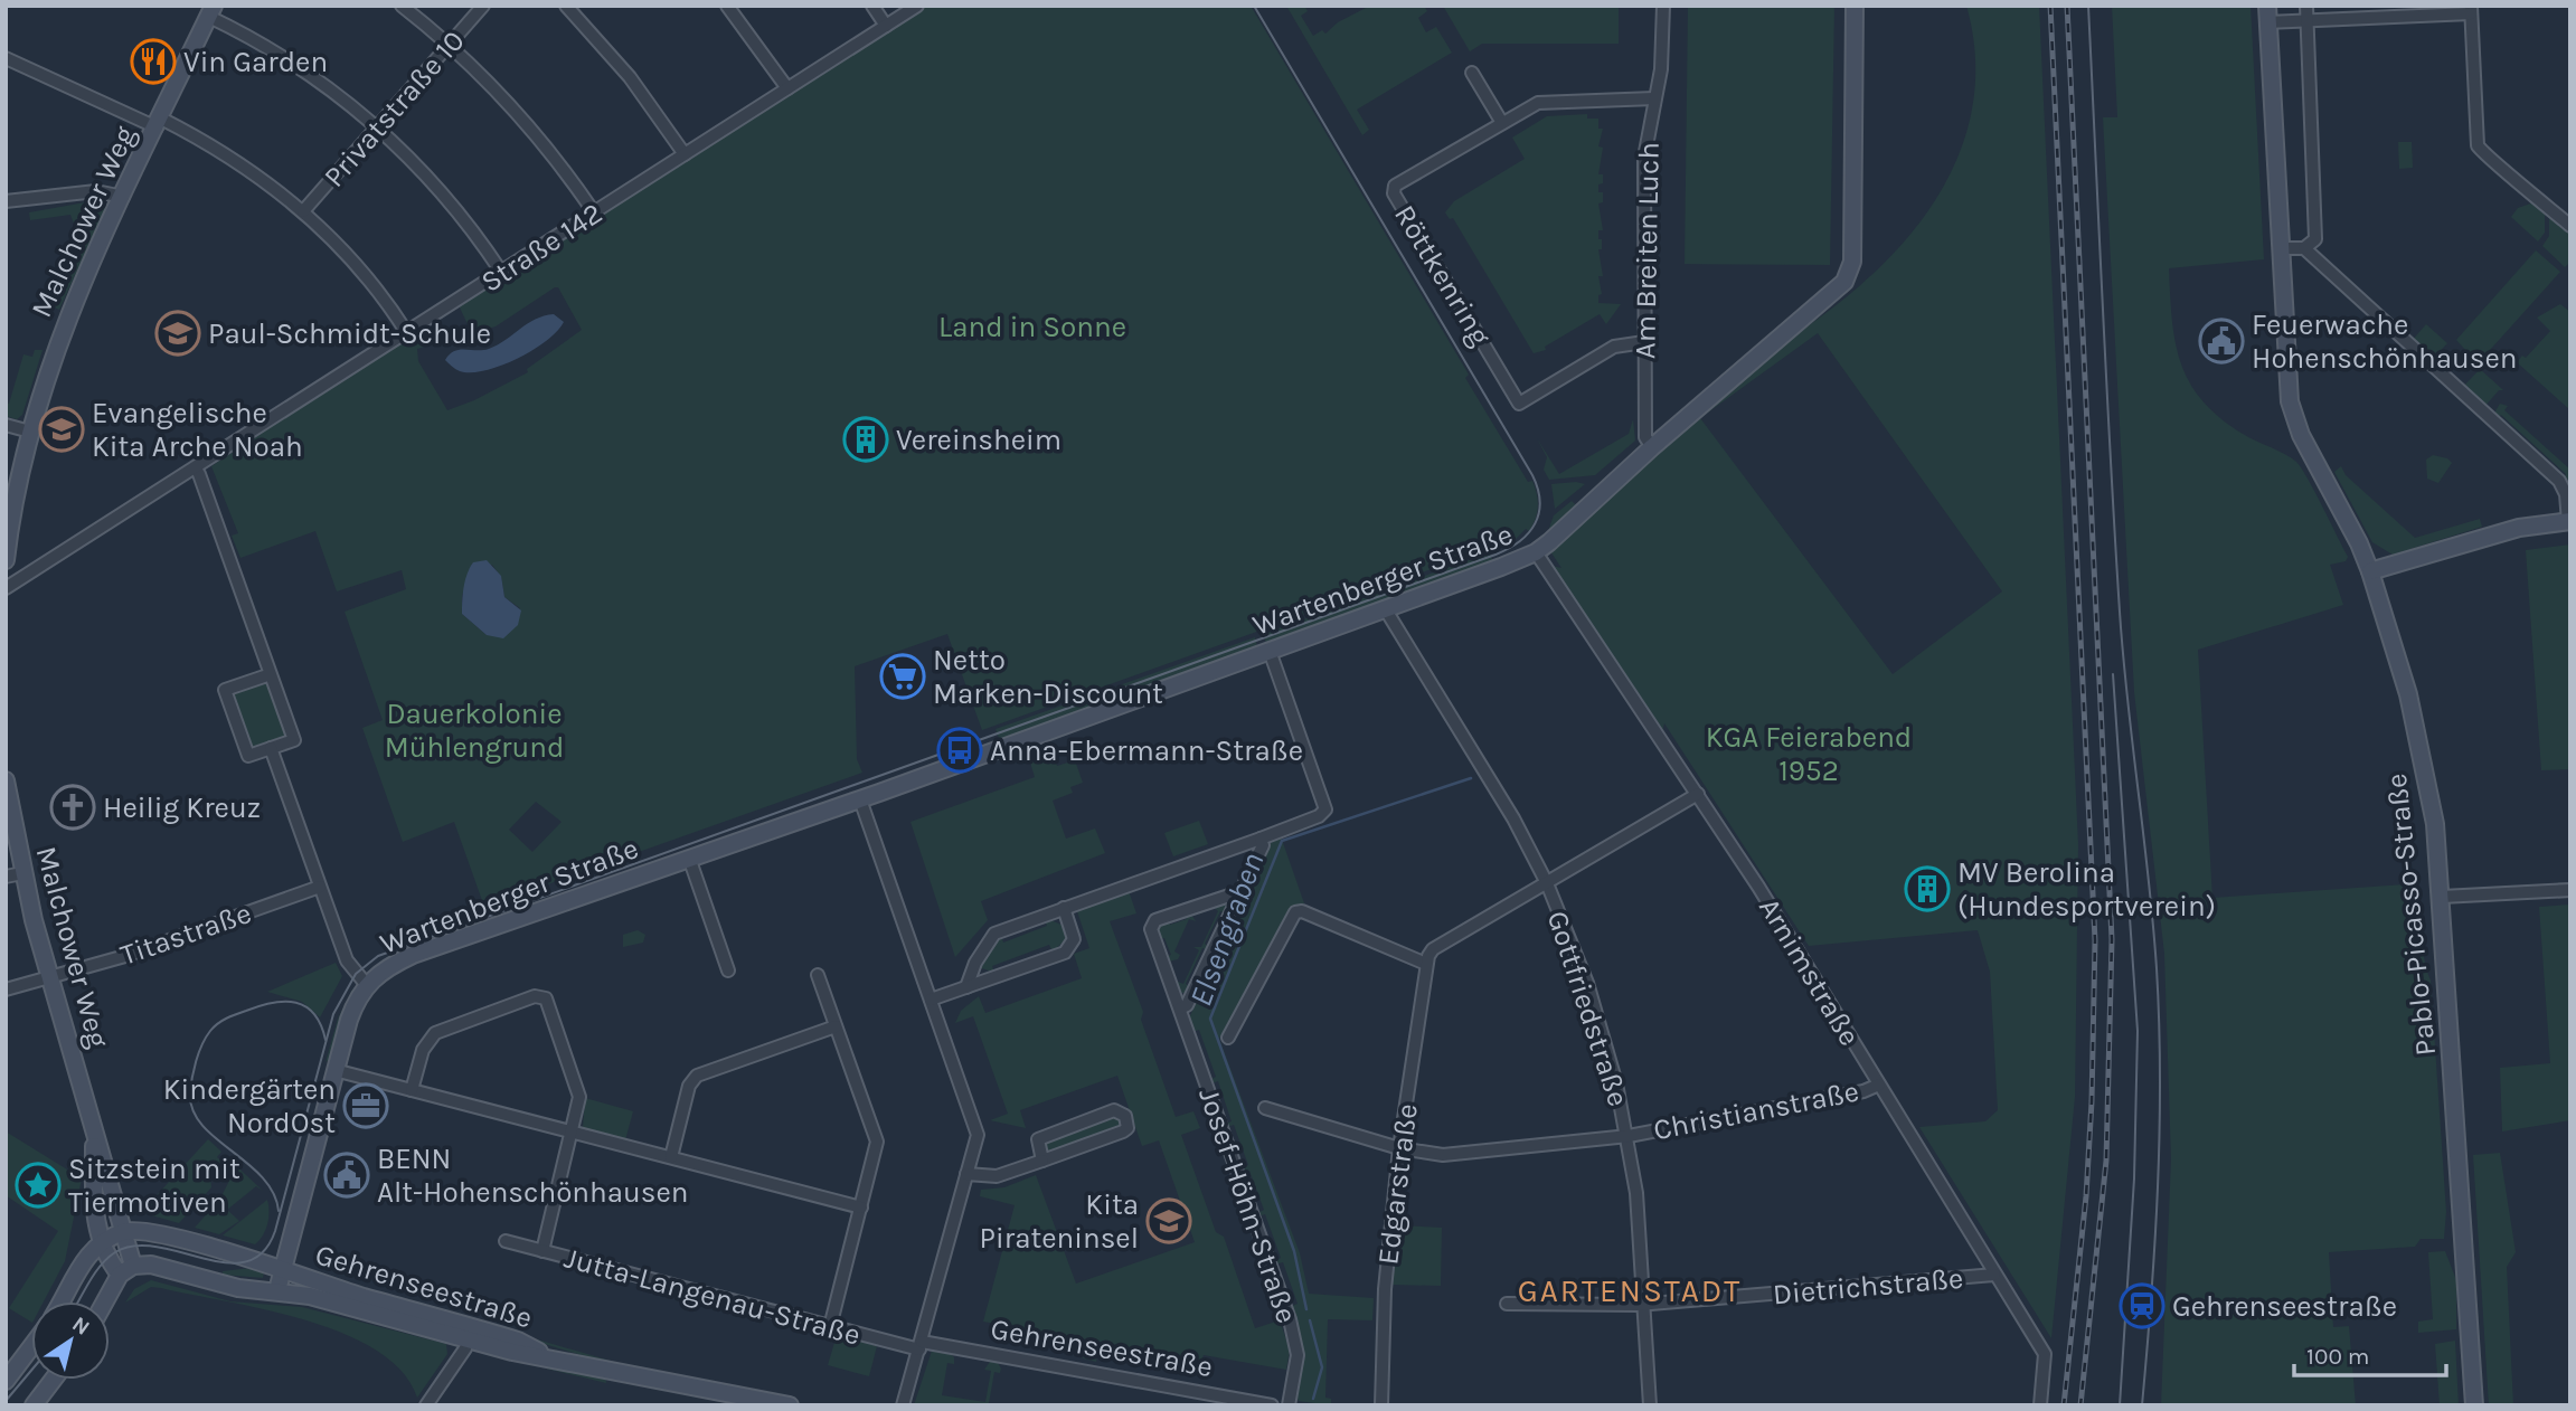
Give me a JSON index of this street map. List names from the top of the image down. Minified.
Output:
{"streets":{"street":["Privatstraße 10","Malchower Weg","Straße 142","Am Breiten Luch","Röttkenring","Wartenberger Straße","Pablo-Picasso-Straße","Titastraße","Arnimstraße","Gottfriedstraße","Christianstraße","Edgarstraße","Josef-Höhn-Straße","Gehrenseestraße","Dietrichstraße","Jutta-Langenau-Straße"]},"crossings":[["Malchower Weg","Titastraße"],["Am Breiten Luch","Röttkenring"],["Am Breiten Luch","Wartenberger Straße"],["Wartenberger Straße","Arnimstraße"],["Wartenberger Straße","Gottfriedstraße"],["Wartenberger Straße","Gehrenseestraße"],["Arnimstraße","Christianstraße"],["Arnimstraße","Dietrichstraße"],["Gottfriedstraße","Christianstraße"],["Gottfriedstraße","Dietrichstraße"],["Christianstraße","Edgarstraße"],["Gehrenseestraße","Jutta-Langenau-Straße"]],"districts":["GARTENSTADT"],"water":["Elsengraben"],"parks":["Land in Sonne","Dauerkolonie Mühlengrund","KGA Feierabend 1952"],"places":{"restaurant":["Vin Garden"],"school or university":["Paul-Schmidt-Schule","Evangelische Kita Arche Noah","Kita Pirateninsel"],"public building":["Feuerwache Hohenschönhausen","BENN Alt-Hohenschönhausen"],"building":["Vereinsheim","MV Berolina (Hundesportverein)"],"supermarket":["Netto Marken-Discount"],"bus stop":["Anna-Ebermann-Straße"],"church":["Heilig Kreuz"],"office":["Kindergärten NordOst"],"place":["Sitzstein mit Tiermotiven"],"station":["Gehrenseestraße"]},"scale_bar":"100 m","north":"top right"}
